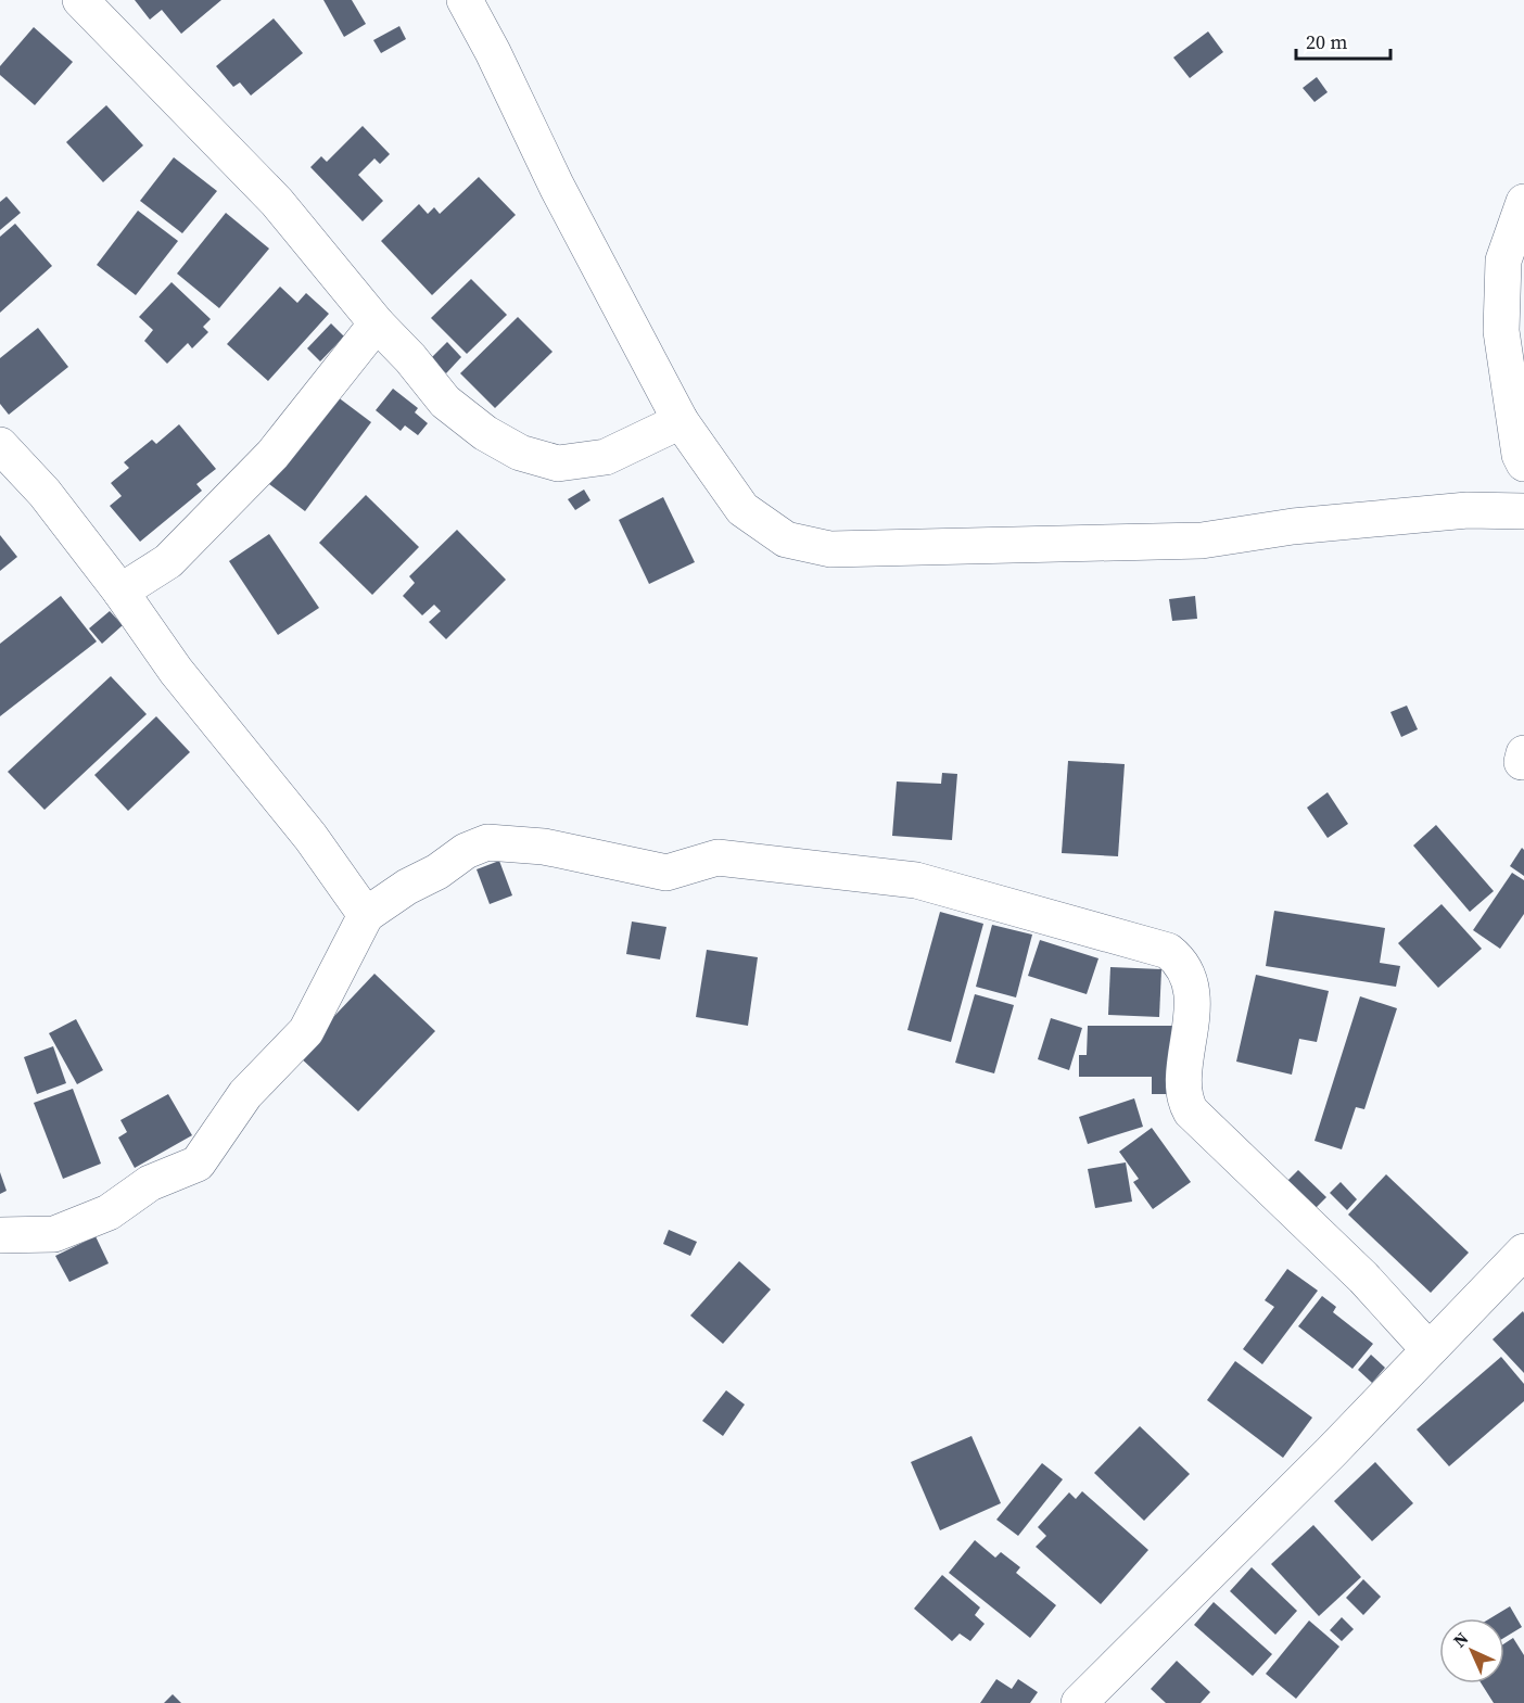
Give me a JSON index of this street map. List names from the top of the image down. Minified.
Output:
{"scale_bar":"20 m","north":"top left"}
